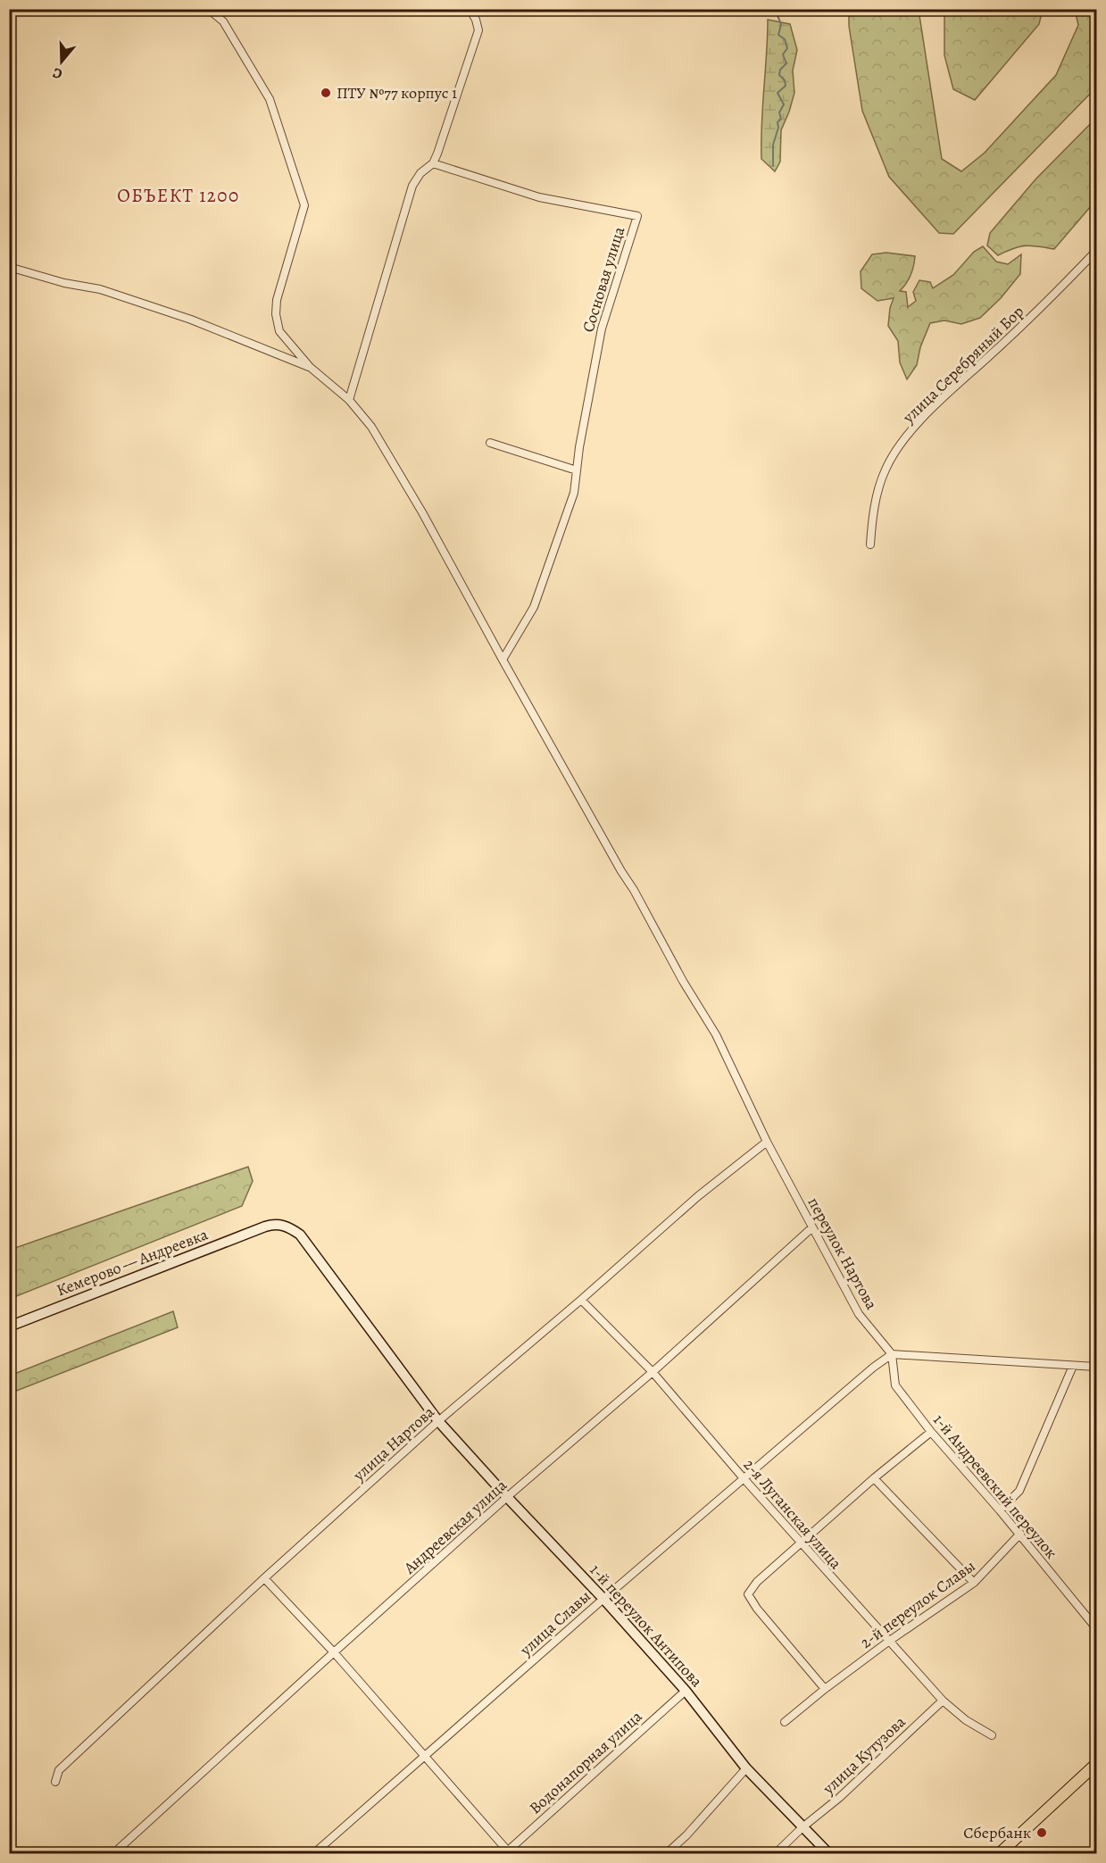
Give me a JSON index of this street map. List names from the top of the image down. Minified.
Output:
{"streets":{"main road":["Кемерово — Андреевка","1-й переулок Антипова"],"street":["Сосновая улица","улица Серебряный Бор","переулок Нартова","улица Нартова","1-й Андреевский переулок","2-я Луганская улица","Андреевская улица","2-й переулок Славы","улица Славы","улица Кутузова","Водонапорная улица"]},"crossings":[["переулок Нартова","улица Нартова"],["переулок Нартова","1-й Андреевский переулок"],["переулок Нартова","Андреевская улица"],["переулок Нартова","улица Славы"],["Кемерово — Андреевка","1-й переулок Антипова"],["улица Нартова","2-я Луганская улица"],["улица Нартова","1-й переулок Антипова"],["1-й Андреевский переулок","2-й переулок Славы"],["1-й Андреевский переулок","улица Славы"],["2-я Луганская улица","Андреевская улица"],["2-я Луганская улица","2-й переулок Славы"],["2-я Луганская улица","улица Славы"],["2-я Луганская улица","улица Кутузова"],["Андреевская улица","1-й переулок Антипова"],["улица Славы","1-й переулок Антипова"],["1-й переулок Антипова","улица Кутузова"],["1-й переулок Антипова","Водонапорная улица"]],"districts":["ОБЪЕКТ 1200"],"places":["ПТУ №77 корпус 1","Сбербанк"],"north":"bottom"}
